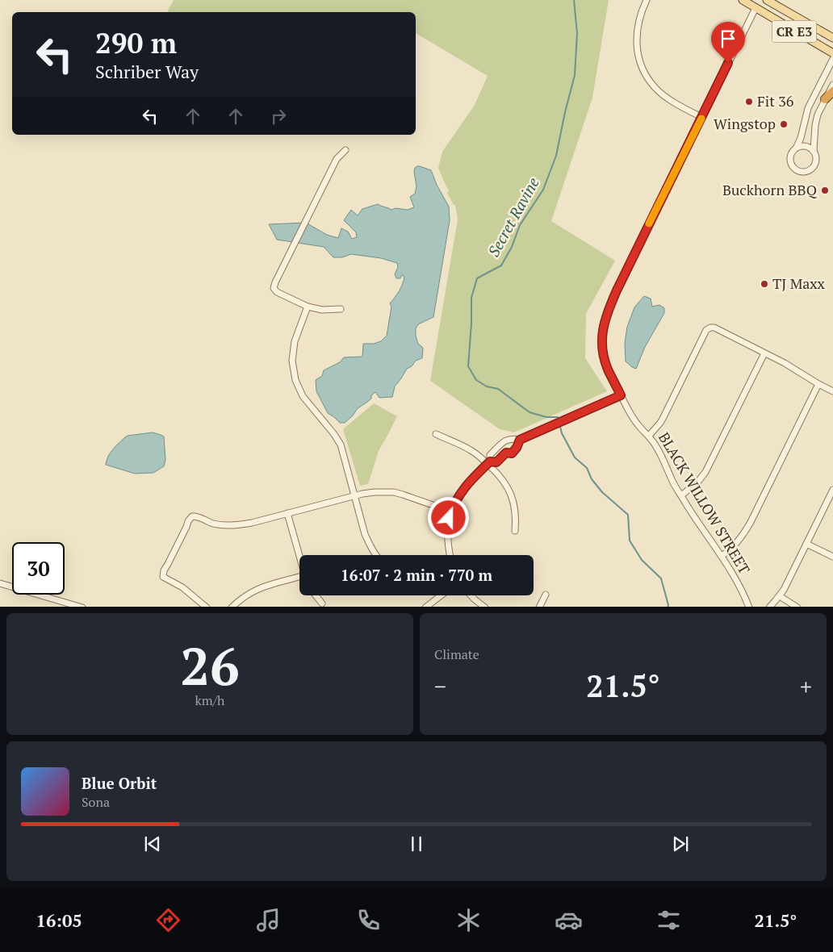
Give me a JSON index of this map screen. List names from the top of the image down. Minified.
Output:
{"streets":{"main road":["CR E3"],"street":["BLACK WILLOW STREET"]},"crossings":[["CR E3","BLACK WILLOW STREET"]],"water":["Secret Ravine"],"places":["Fit 36","Wingstop","Buckhorn BBQ","TJ Maxx"],"page":{"turn":["290 m","Schriber Way"],"limit":"30","trip":"16:07 · 2 min · 770 m","tile":[["26","km/h"],"Climate"],"heat":["−","21.5°","+"],"song":["Blue Orbit","Sona"],"tabs":["16:05","21.5°"]}}
